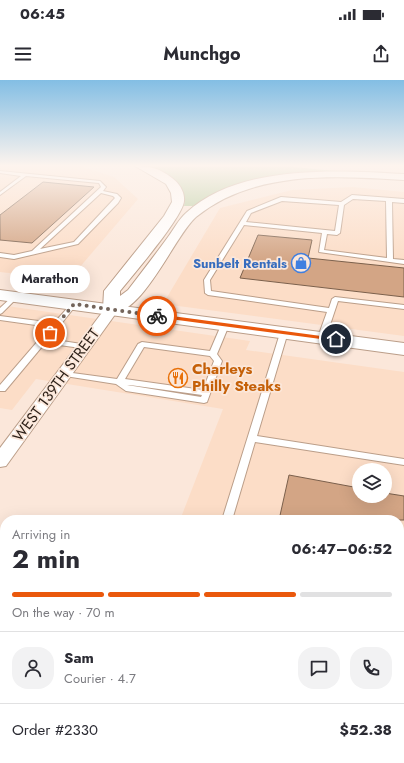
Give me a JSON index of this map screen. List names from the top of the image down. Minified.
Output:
{"streets":{"street":["WEST 139TH STREET"]},"places":{"shop":["Sunbelt Rentals"],"other":["Marathon"],"restaurant":["Charleys Philly Steaks"]},"page":{"status":"06:45","header":"Munchgo","bubble":"Marathon","heading":["2 min","Arriving in","06:47–06:52"],"panel":["Sam","Courier · 4.7","Order #2330","$52.38"],"bar":"On the way · 70 m"}}
